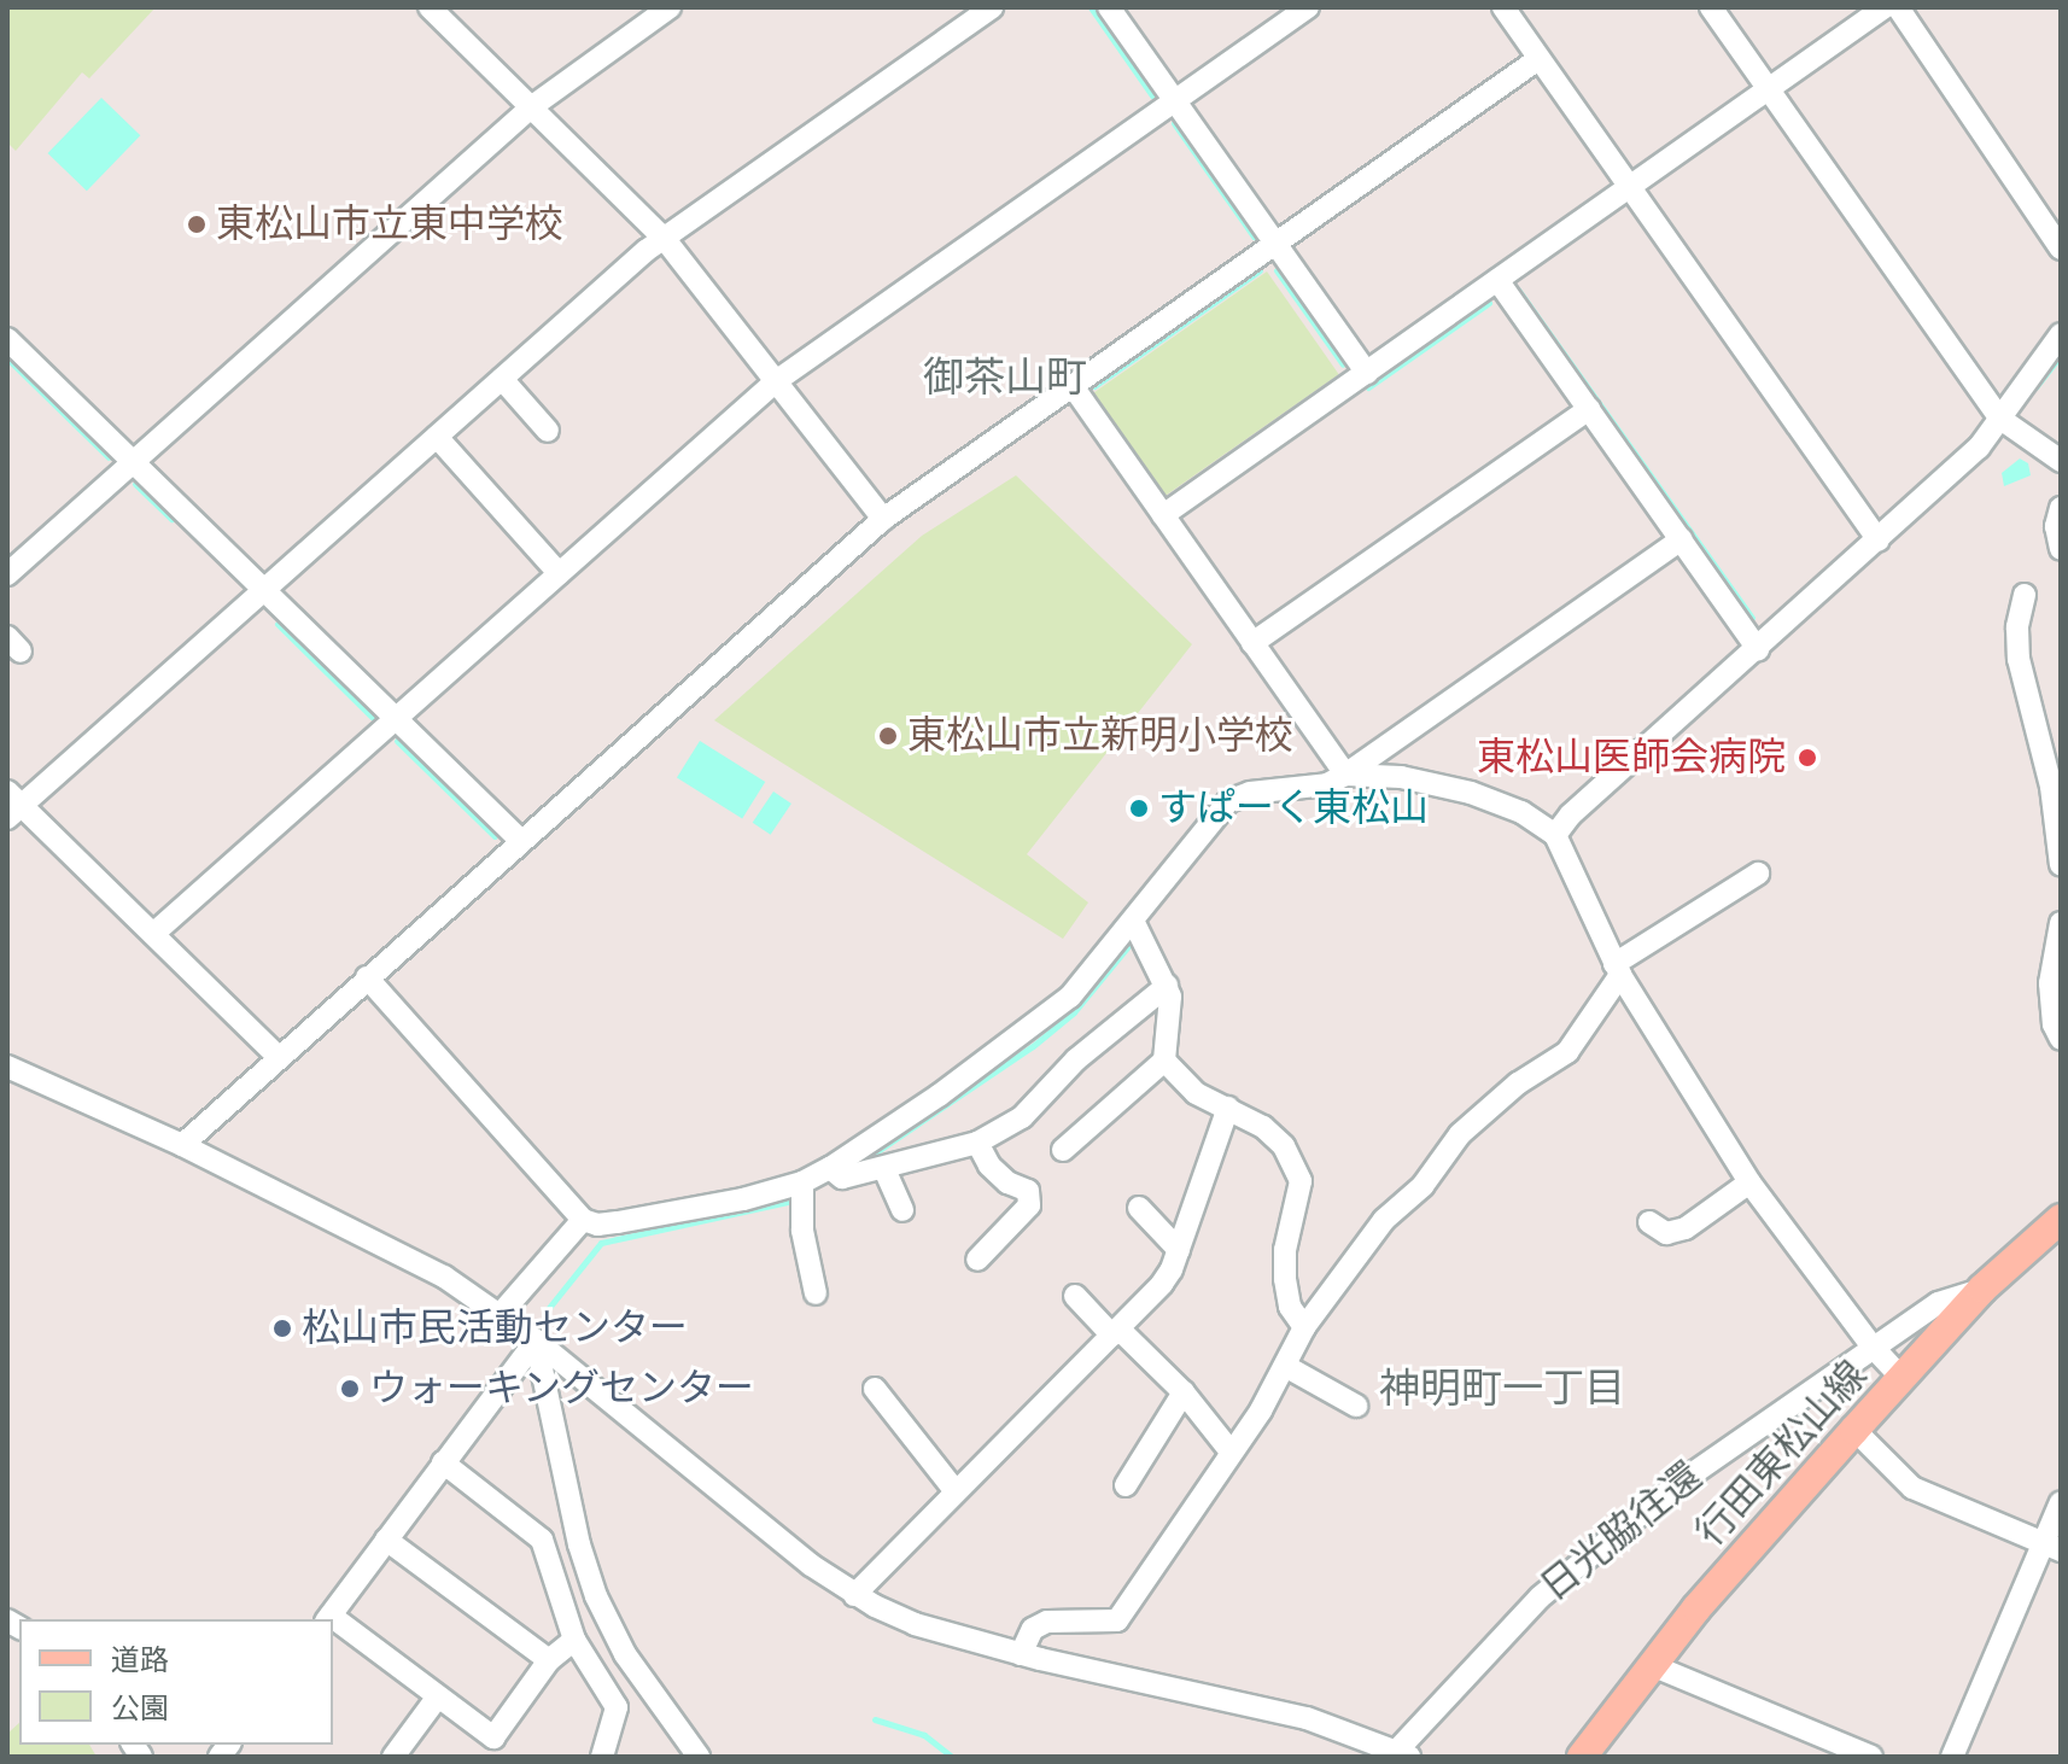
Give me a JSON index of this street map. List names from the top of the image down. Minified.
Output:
{"streets":{"main road":["行田東松山線"],"street":["日光脇往還"]},"crossings":[["行田東松山線","日光脇往還"]],"districts":["御茶山町","神明町一丁目"],"places":["東松山市立東中学校","東松山市立新明小学校","東松山医師会病院","すぱーく東松山","松山市民活動センター","ウォーキングセンター"],"legend":["道路","公園"]}
